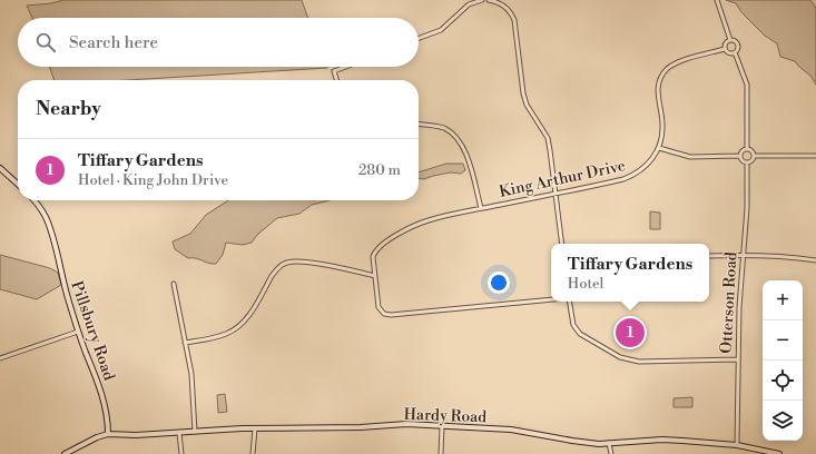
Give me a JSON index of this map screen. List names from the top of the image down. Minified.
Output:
{"streets":{"street":["King Arthur Drive","Otterson Road","Pillsbury Road","Hardy Road"]},"crossings":[["Otterson Road","Hardy Road"],["Pillsbury Road","Hardy Road"]],"page":{"search":"Search here","heading":"Nearby","list":[{"mark":"1","name":"Tiffary Gardens","note":"Hotel · King John Drive","value":"280 m"}],"popup":["Tiffary Gardens","Hotel"],"map_buttons":["+","−"],"pins":"1"}}
